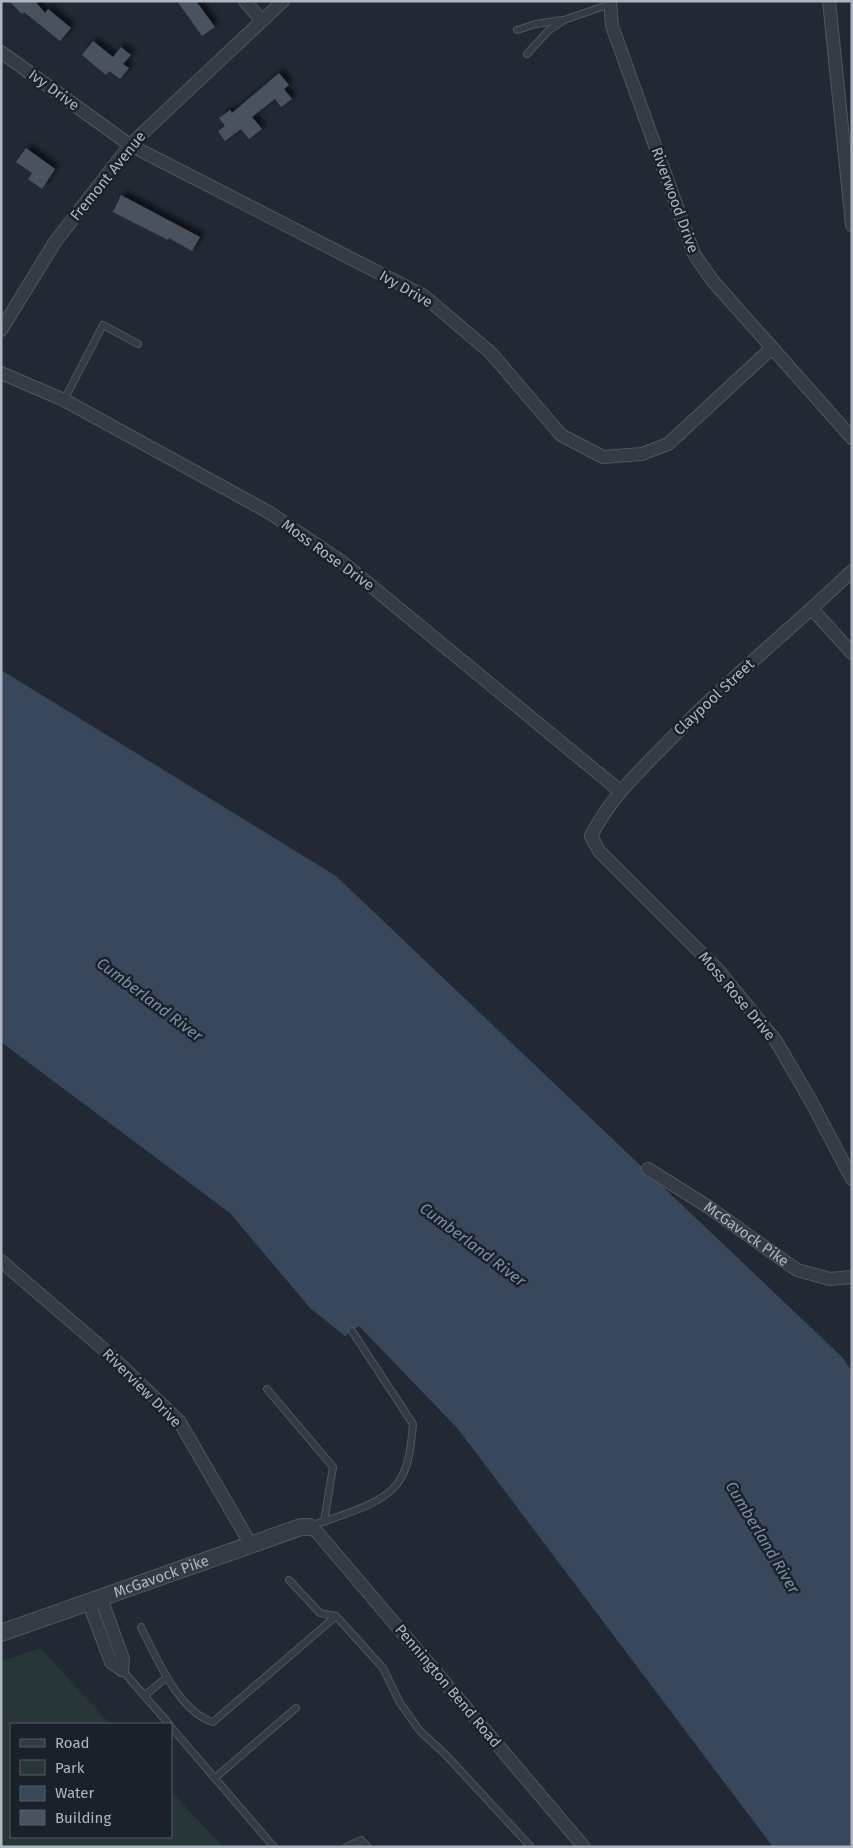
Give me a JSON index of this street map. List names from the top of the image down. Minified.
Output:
{"streets":{"street":["Ivy Drive","Fremont Avenue","Riverwood Drive","Moss Rose Drive","Claypool Street","McGavock Pike","Riverview Drive","Pennington Bend Road"]},"crossings":[["Ivy Drive","Fremont Avenue"],["Ivy Drive","Riverwood Drive"],["Moss Rose Drive","Claypool Street"],["McGavock Pike","Riverview Drive"],["McGavock Pike","Pennington Bend Road"]],"water":["Cumberland River"],"legend":["Road","Park","Water","Building"]}
